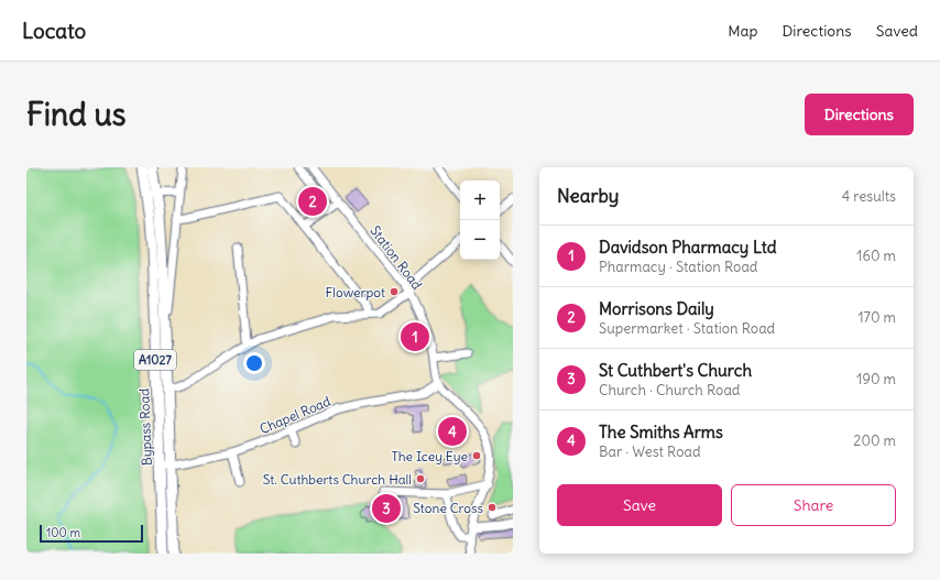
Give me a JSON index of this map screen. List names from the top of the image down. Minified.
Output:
{"streets":{"main road":["A1027","Bypass Road"],"street":["Station Road","Chapel Road"]},"crossings":[["Station Road","Chapel Road"],["Chapel Road","Bypass Road"]],"places":["Flowerpot","The Icey Eye","St. Cuthberts Church Hall","Stone Cross"],"scale_bar":"100 m","page":{"header":"Locato","nav":["Map","Directions","Saved"],"buttons":["Directions",["Save","Share"]],"title":"Find us","heading":["Nearby","4 results"],"map_buttons":["+","−"],"pins":["2","1","4","3"],"list":[{"mark":"1","name":"Davidson Pharmacy Ltd","note":"Pharmacy · Station Road","value":"160 m"},{"mark":"2","name":"Morrisons Daily","note":"Supermarket · Station Road","value":"170 m"},{"mark":"3","name":"St Cuthbert's Church","note":"Church · Church Road","value":"190 m"},{"mark":"4","name":"The Smiths Arms","note":"Bar · West Road","value":"200 m"}],"scale":"100 m"}}
